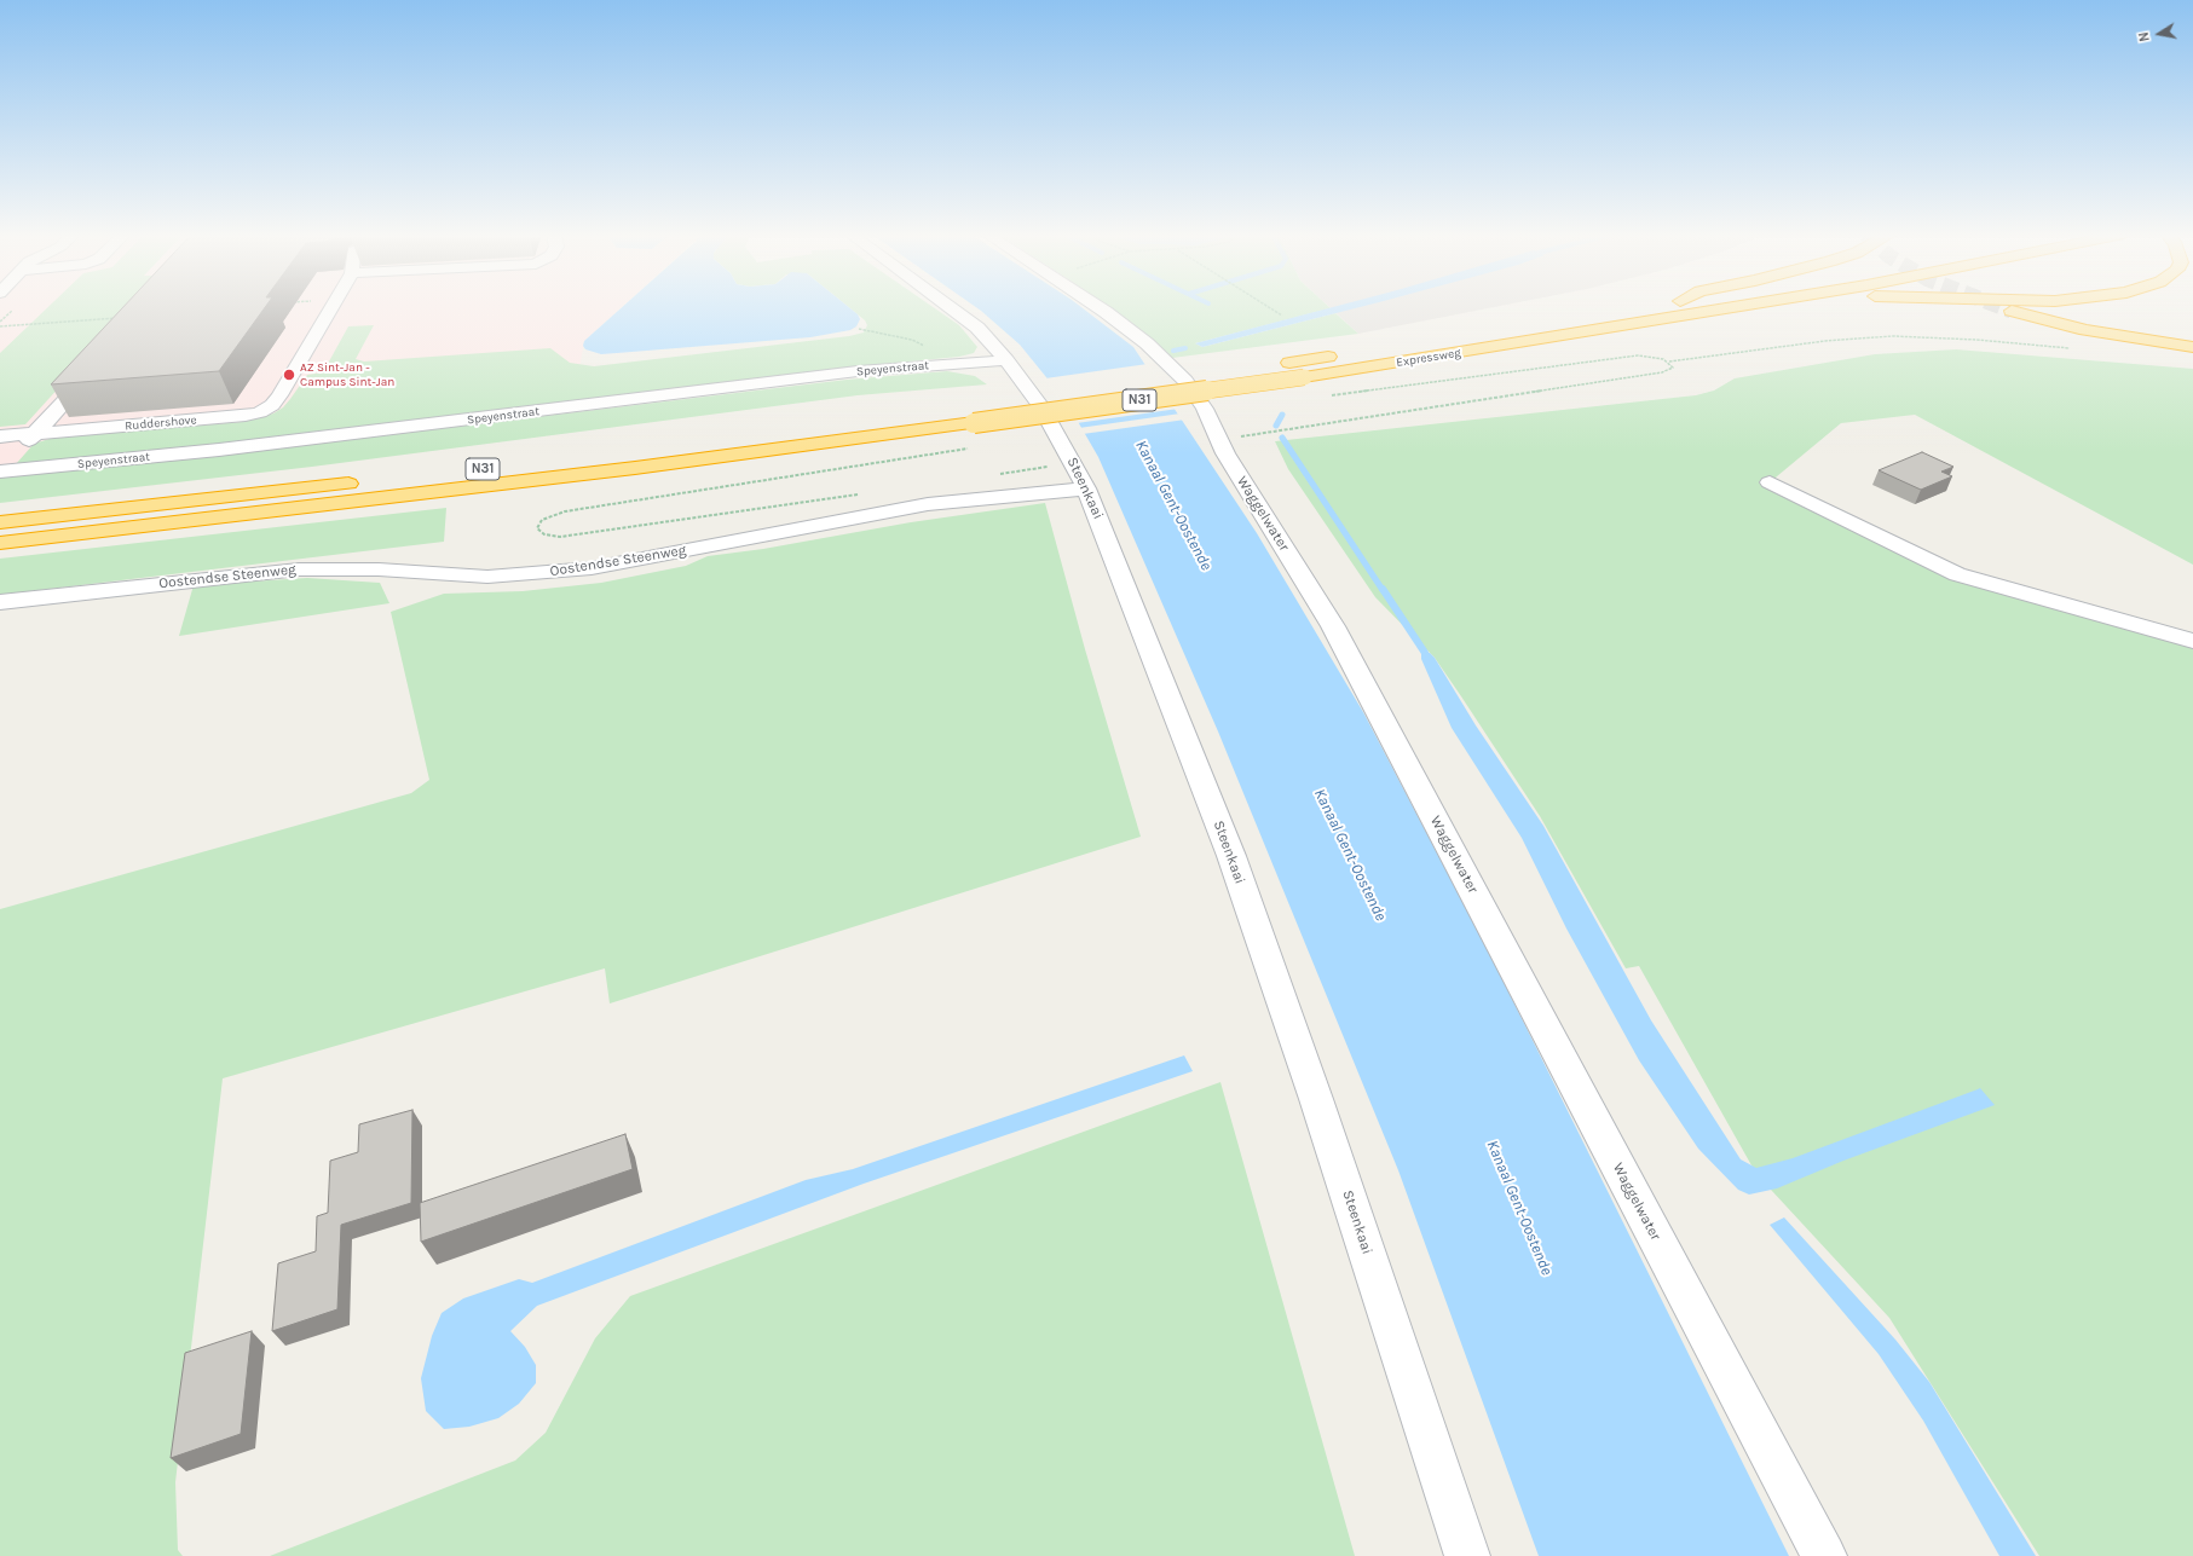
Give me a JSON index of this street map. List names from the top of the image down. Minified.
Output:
{"streets":{"highway":["Expressweg","N31"],"street":["Speyenstraat","Ruddershove","Steenkaai","Waggelwater","Oostendse Steenweg"]},"crossings":[["Expressweg","N31"],["Speyenstraat","Steenkaai"],["Steenkaai","Oostendse Steenweg"]],"water":["Kanaal Gent-Oostende"],"places":["AZ Sint-Jan - Campus Sint-Jan"],"north":"left"}
